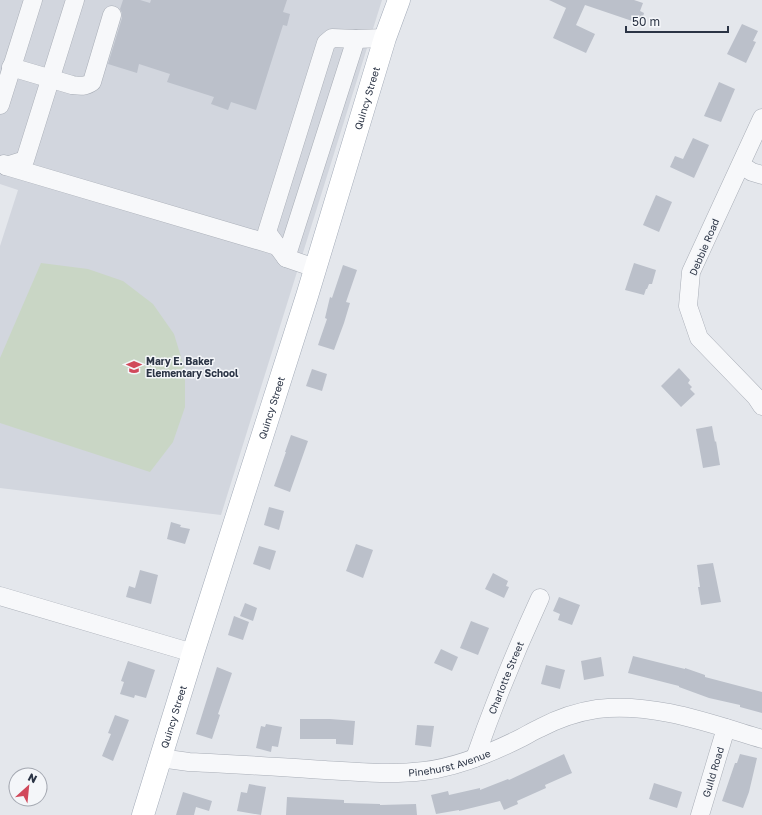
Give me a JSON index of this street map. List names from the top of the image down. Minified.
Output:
{"streets":{"main road":["Quincy Street"],"street":["Debbie Road","Charlotte Street","Pinehurst Avenue","Guild Road"]},"crossings":[["Quincy Street","Pinehurst Avenue"],["Charlotte Street","Pinehurst Avenue"],["Pinehurst Avenue","Guild Road"]],"places":{"school or university":["Mary E. Baker Elementary School"]},"scale_bar":"50 m","north":"top right"}
